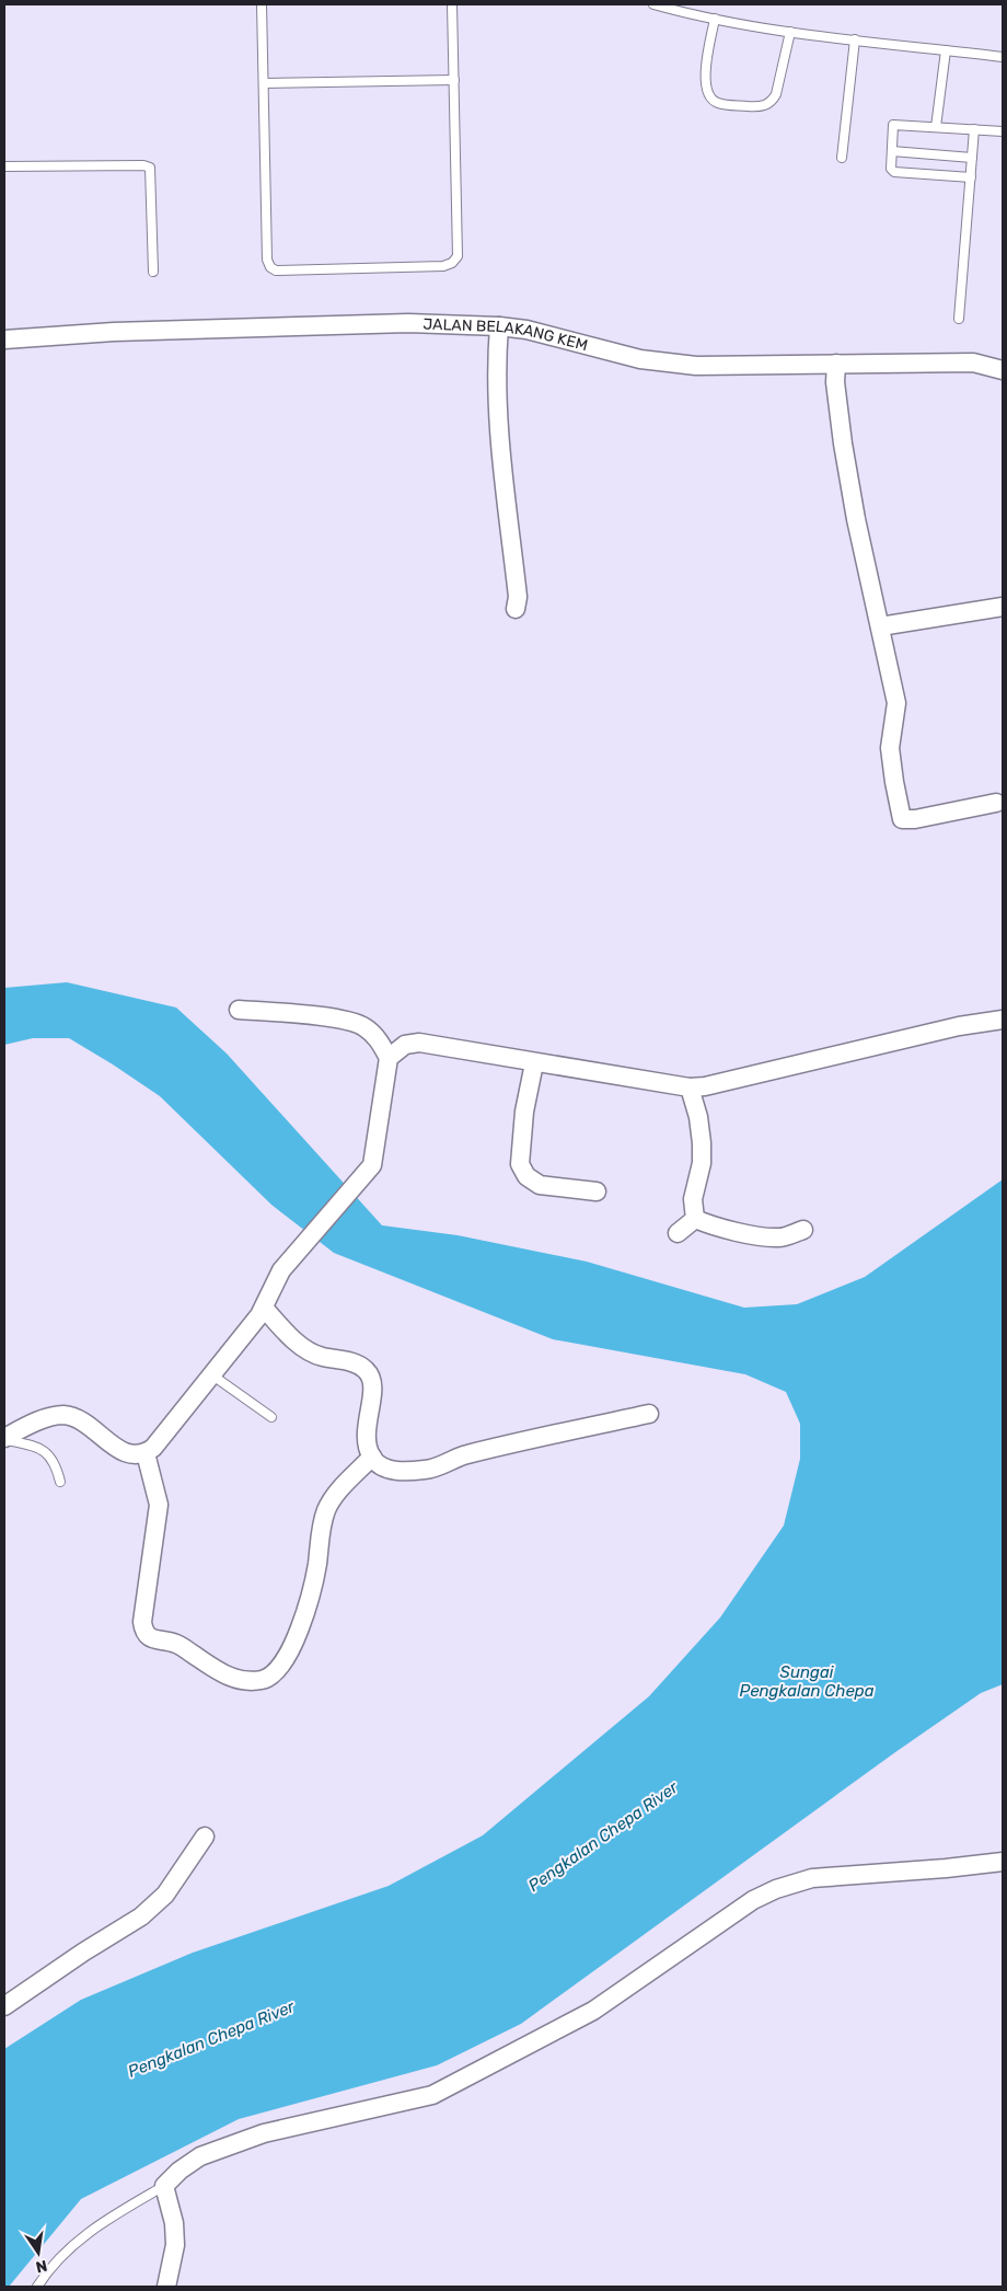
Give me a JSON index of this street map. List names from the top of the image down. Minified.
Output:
{"streets":{"street":["JALAN BELAKANG KEM"]},"water":["Sungai Pengkalan Chepa","Pengkalan Chepa River"],"north":"bottom"}
